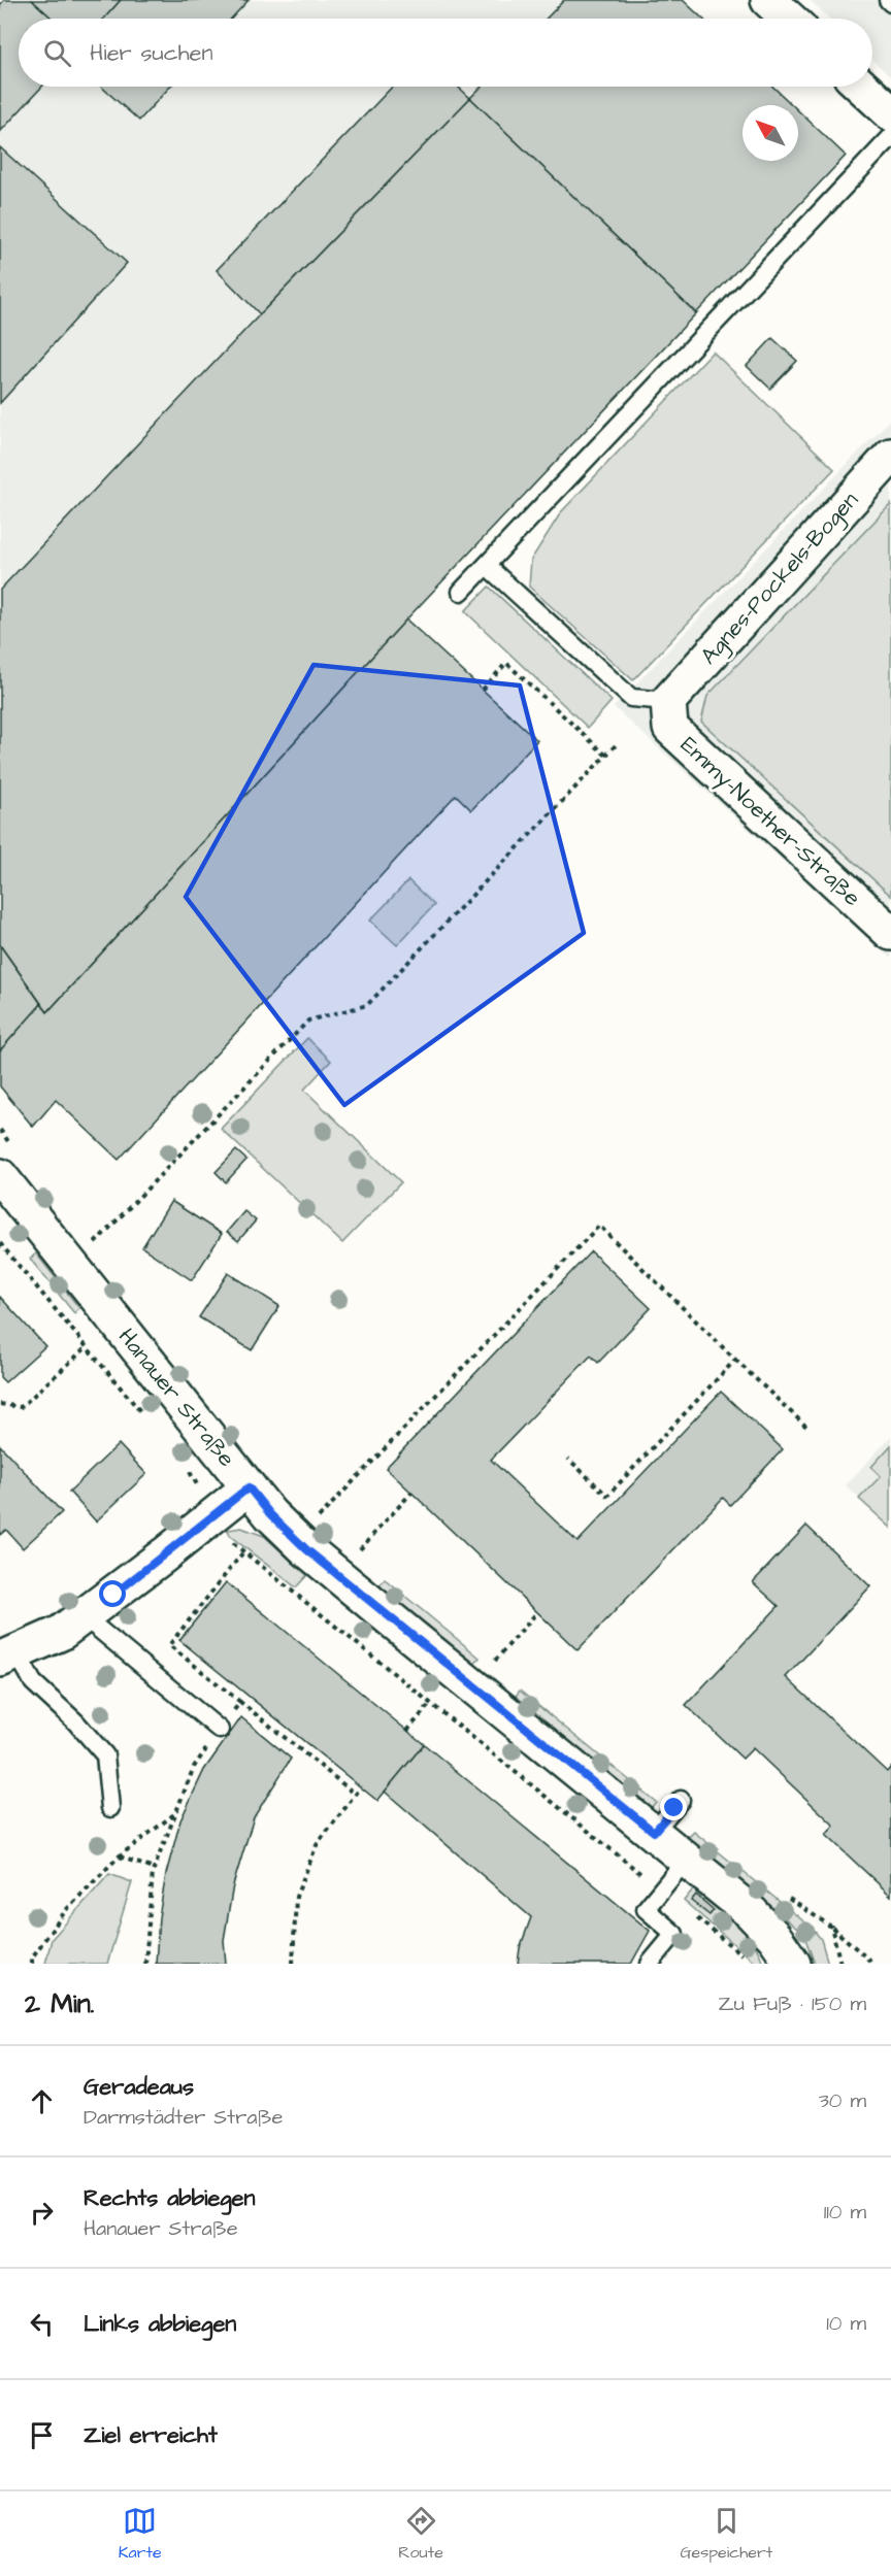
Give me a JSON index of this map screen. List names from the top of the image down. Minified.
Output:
{"streets":{"street":["Agnes-Pockels-Bogen","Emmy-Noether-Straße","Hanauer Straße"]},"crossings":[["Agnes-Pockels-Bogen","Emmy-Noether-Straße"]],"north":"top left","page":{"search":"Hier suchen","heading":["2 Min.","Zu Fuß · 150 m"],"list":[["Geradeaus","Darmstädter Straße","30 m"],["Rechts abbiegen","Hanauer Straße","110 m"],["Links abbiegen","10 m"],"Ziel erreicht"],"nav":["Karte","Route","Gespeichert"]}}
